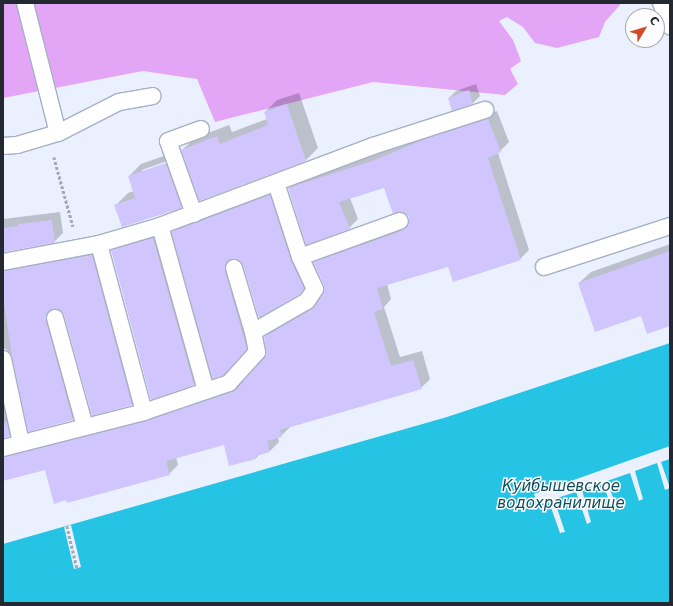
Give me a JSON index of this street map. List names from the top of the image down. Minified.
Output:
{"water":["Куйбышевское водохранилище"],"north":"top right"}
